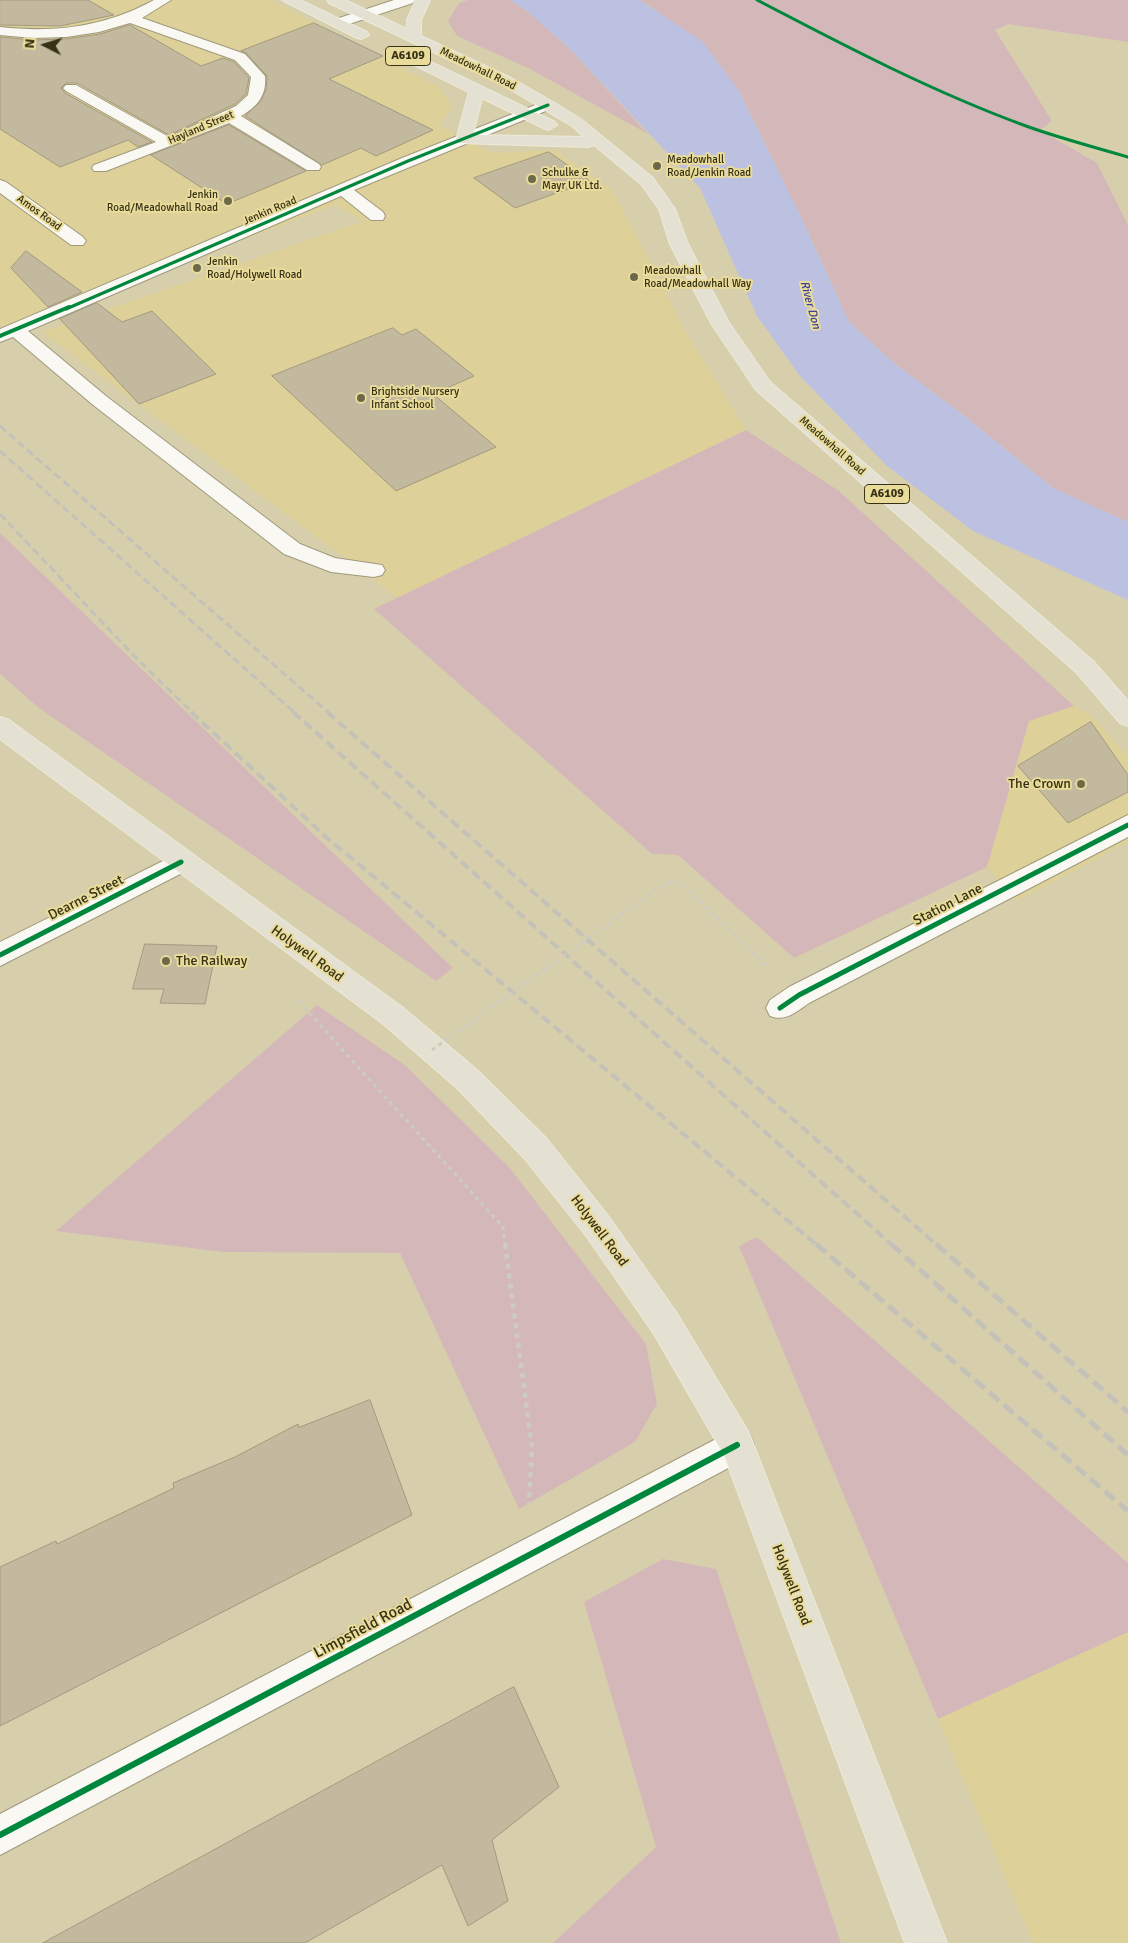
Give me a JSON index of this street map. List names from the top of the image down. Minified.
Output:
{"streets":{"main road":["A6109","Meadowhall Road","Holywell Road"],"street":["Hayland Street","Jenkin Road","Amos Road","Dearne Street","Station Lane","Limpsfield Road"]},"crossings":[["Meadowhall Road","Jenkin Road"],["Dearne Street","Holywell Road"],["Holywell Road","Limpsfield Road"]],"water":["River Don"],"places":["Meadowhall Road/Jenkin Road","Schulke & Mayr UK Ltd.","Jenkin Road/Meadowhall Road","Jenkin Road/Holywell Road","Meadowhall Road/Meadowhall Way","Brightside Nursery Infant School","The Crown","The Railway"],"north":"left"}
